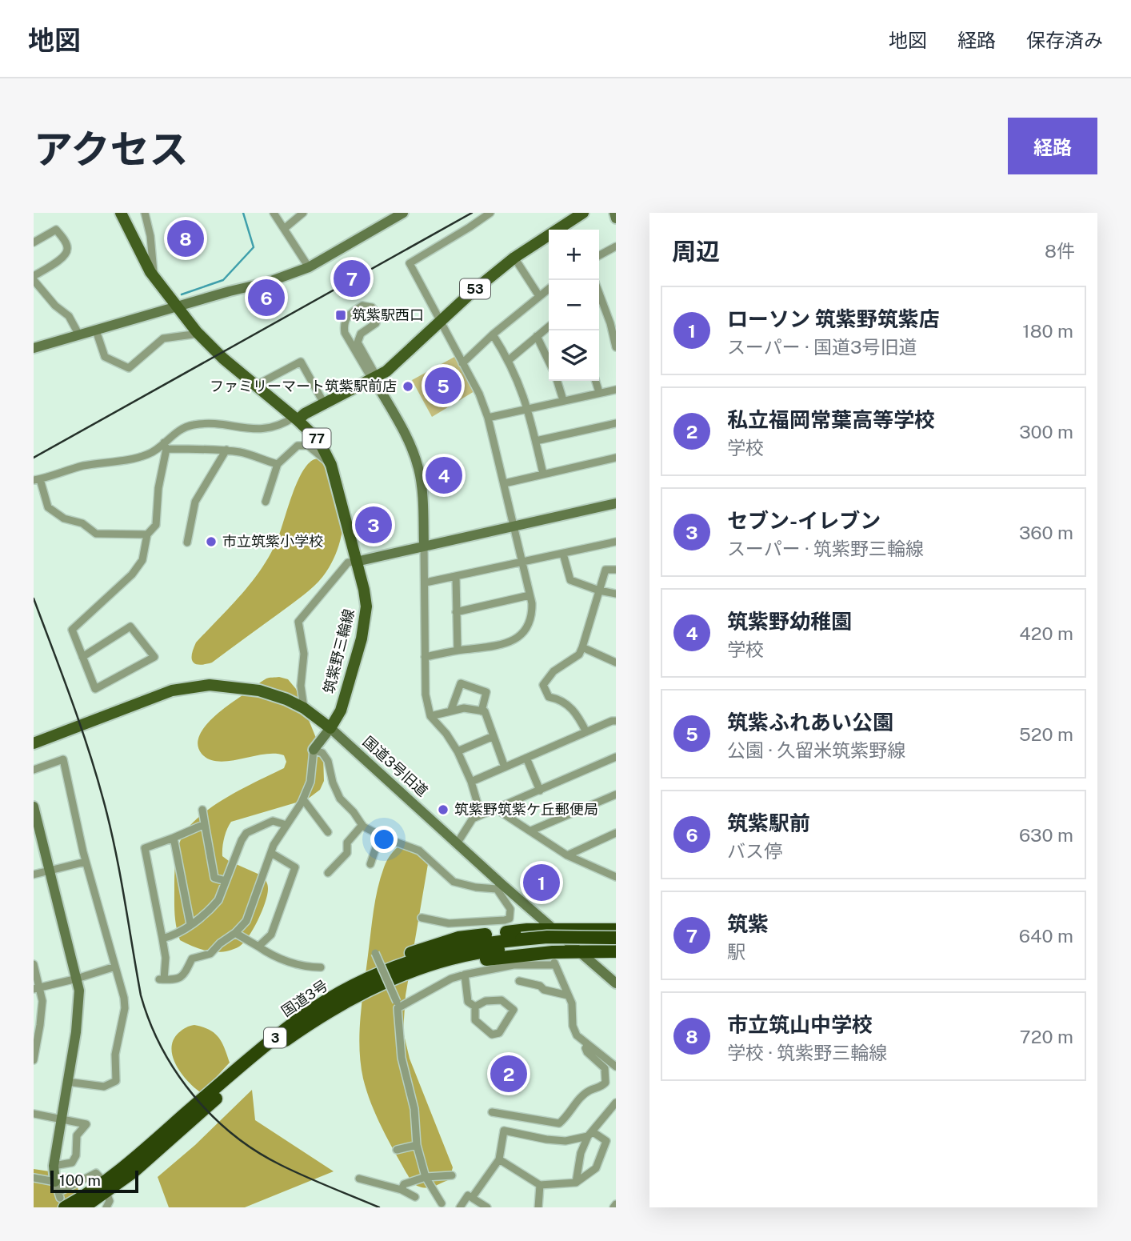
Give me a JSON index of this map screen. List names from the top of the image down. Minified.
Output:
{"streets":{"highway":["国道3号","3"],"main road":["53","77","筑紫野三輪線"],"street":["国道3号旧道"]},"crossings":[["53","筑紫野三輪線"],["筑紫野三輪線","国道3号旧道"]],"places":{"transit":["筑紫駅西口"],"other":["ファミリーマート筑紫駅前店","市立筑紫小学校","筑紫野筑紫ケ丘郵便局"]},"scale_bar":"100 m","page":{"header":"地図","nav":["地図","経路","保存済み"],"title":"アクセス","buttons":"経路","heading":["周辺","8件"],"pins":["8","7","6","5","4","3","1","2"],"map_buttons":["+","−"],"list":[{"mark":"1","name":"ローソン 筑紫野筑紫店","note":"スーパー · 国道3号旧道","value":"180 m"},{"mark":"2","name":"私立福岡常葉高等学校","note":"学校","value":"300 m"},{"mark":"3","name":"セブン-イレブン","note":"スーパー · 筑紫野三輪線","value":"360 m"},{"mark":"4","name":"筑紫野幼稚園","note":"学校","value":"420 m"},{"mark":"5","name":"筑紫ふれあい公園","note":"公園 · 久留米筑紫野線","value":"520 m"},{"mark":"6","name":"筑紫駅前","note":"バス停","value":"630 m"},{"mark":"7","name":"筑紫","note":"駅","value":"640 m"},{"mark":"8","name":"市立筑山中学校","note":"学校 · 筑紫野三輪線","value":"720 m"}],"scale":"100 m"}}
